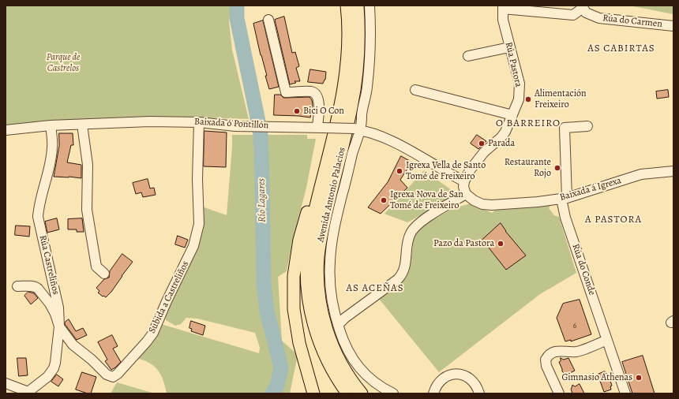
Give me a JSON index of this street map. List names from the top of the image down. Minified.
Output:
{"streets":{"main road":["Avenida Antonio Palacios"],"street":["Rúa do Carmen","Rúa Pastora","Baixada ó Pontillón","Baixada á Igrexa","Rúa Castreliños","Rúa do Conde","Subida a Castreliños"]},"crossings":[["Rúa do Carmen","Rúa Pastora"],["Rúa Pastora","Baixada ó Pontillón"],["Baixada ó Pontillón","Rúa Castreliños"],["Baixada ó Pontillón","Subida a Castreliños"],["Baixada á Igrexa","Rúa do Conde"],["Rúa Castreliños","Subida a Castreliños"]],"districts":["AS CABIRTAS","O BARREIRO","A PASTORA","AS ACEÑAS"],"water":["Río Lagares"],"parks":["Parque de Castrelos"],"places":["Alimentación Freixeiro","Bici O Con","Parada","Restaurante Rojo","Igrexa Vella de Santo Tomé de Freixeiro","Igrexa Nova de San Tomé de Freixeiro","Pazo da Pastora","Gimnasio Athenas"],"house_numbers":["6"]}
